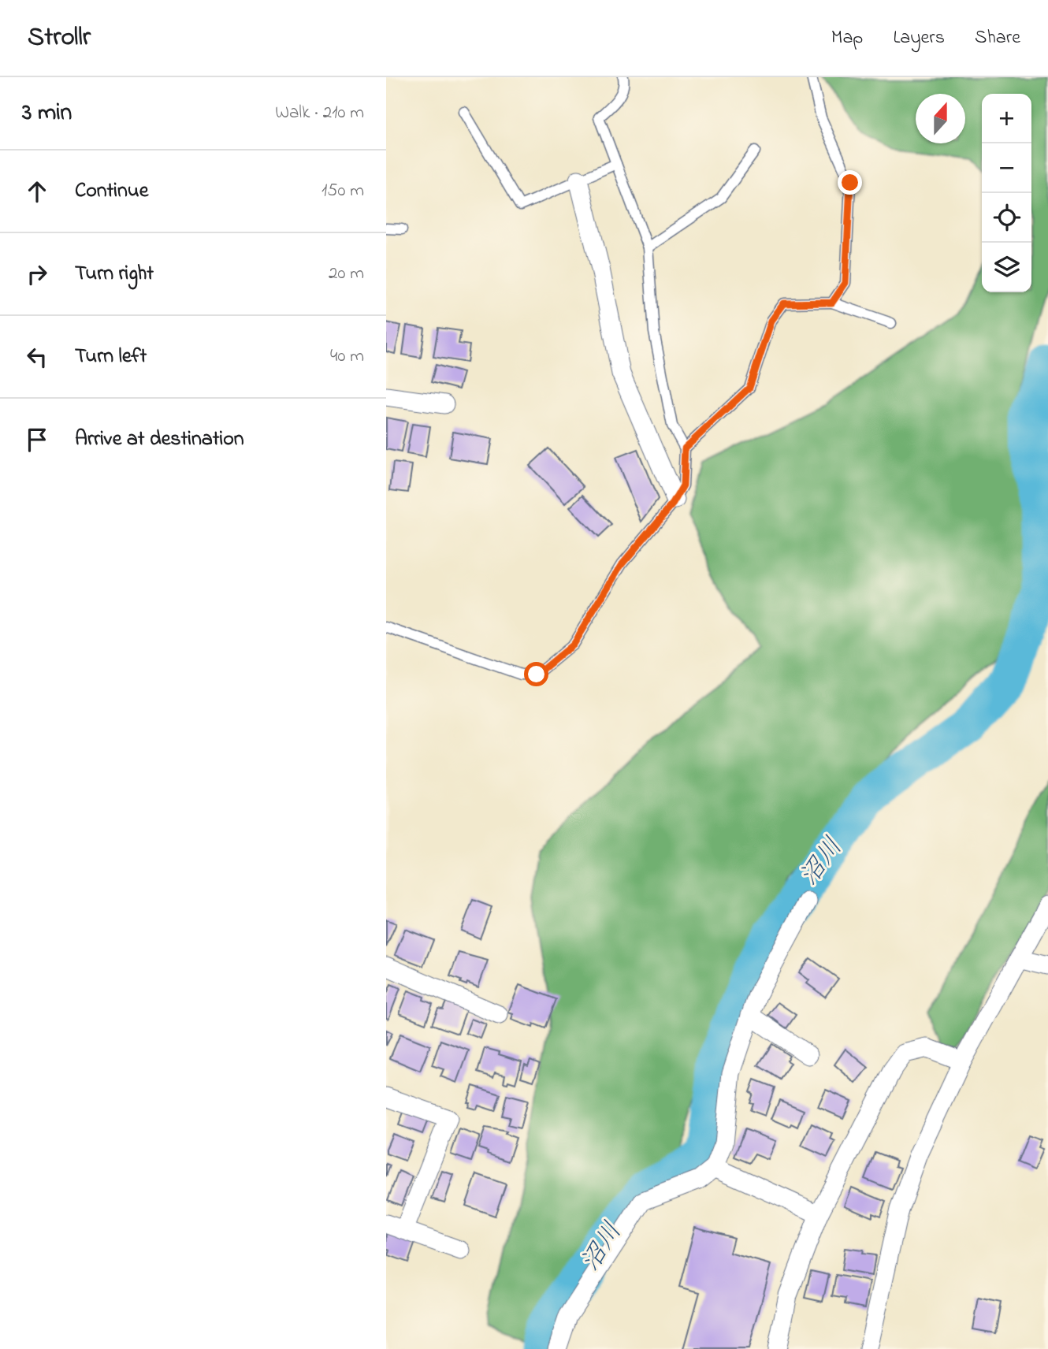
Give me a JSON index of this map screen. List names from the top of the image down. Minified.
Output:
{"water":["沼川"],"north":"top","page":{"header":"Strollr","nav":["Map","Layers","Share"],"heading":["3 min","Walk · 210 m"],"map_buttons":["+","−"],"list":[["Continue","150 m"],["Turn right","20 m"],["Turn left","40 m"],"Arrive at destination"]}}
